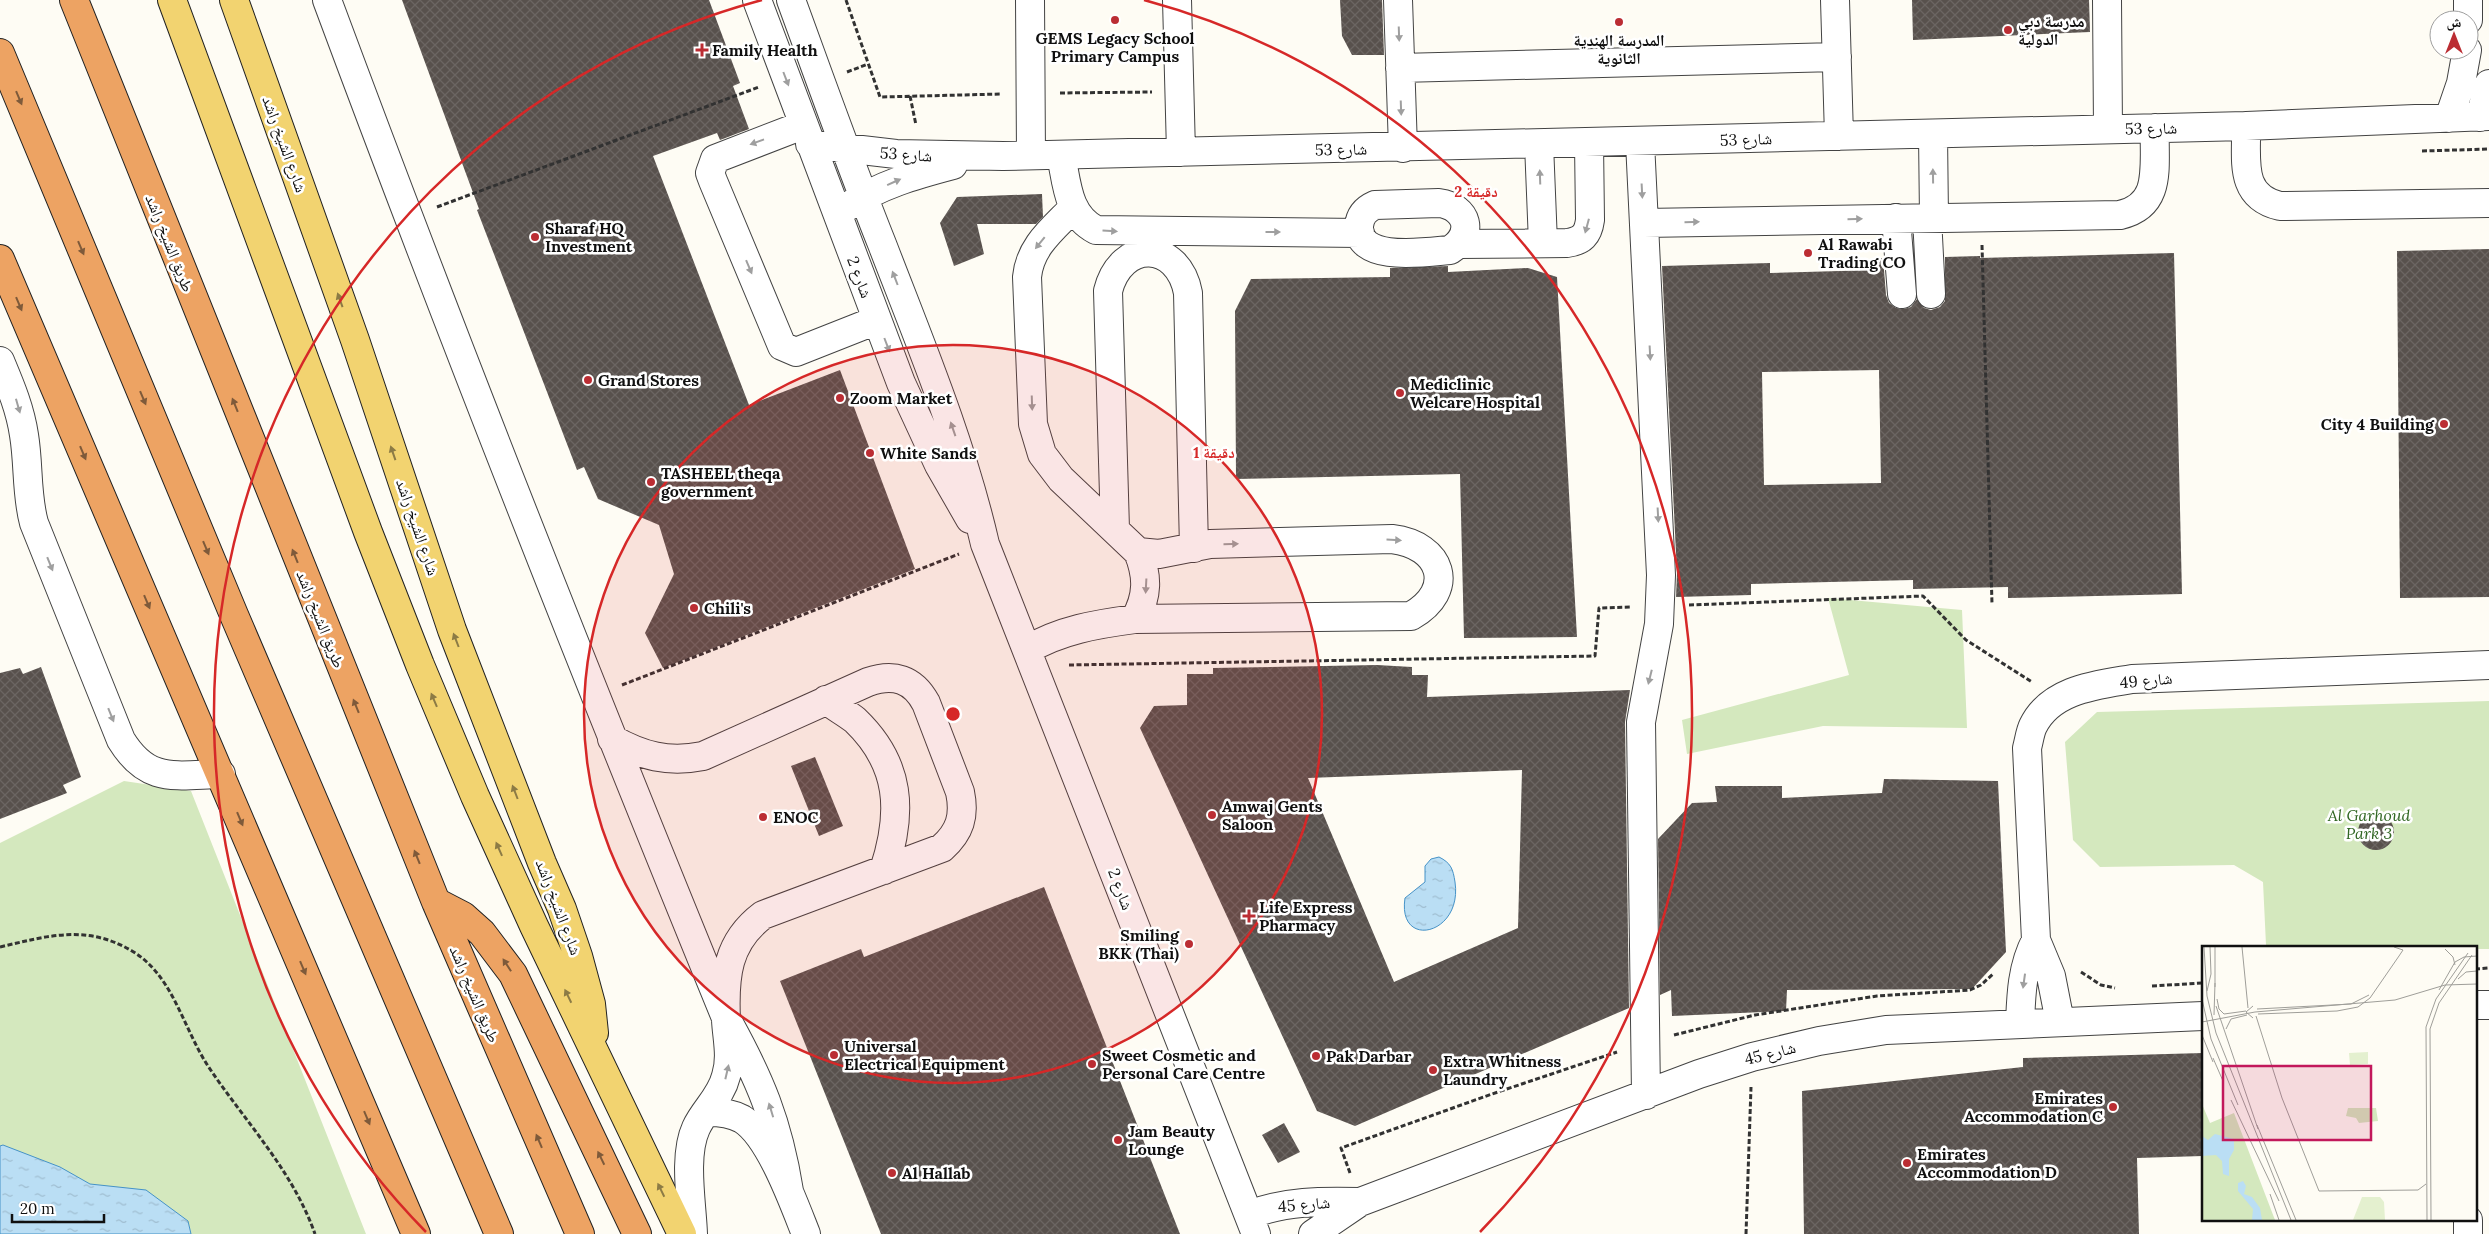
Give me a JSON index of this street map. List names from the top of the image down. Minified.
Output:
{"streets":{"highway":["طريق الشيخ راشد"],"main road":["شارع الشيخ راشد"],"street":["شارع 53","شارع 2","شارع 49","شارع 45"]},"crossings":[["شارع 53","شارع 2"],["شارع 2","شارع 45"],["شارع 49","شارع 45"]],"parks":["Al Garhoud Park 3"],"places":{"other":["GEMS Legacy School Primary Campus","المدرسة الهندية الثانوية","مدرسة دبي الدولية","Sharaf HQ Investment","Al Rawabi Trading CO","Grand Stores","Mediclinic Welcare Hospital","Zoom Market","City 4 Building","White Sands","TASHEEL theqa government","Chili's","Amwaj Gents Saloon","ENOC","Smiling BKK (Thai)","Universal Electrical Equipment","Pak Darbar","Sweet Cosmetic and Personal Care Centre","Extra Whitness Laundry","Emirates Accommodation C","Jam Beauty Lounge","Emirates Accommodation D","Al Hallab"],"health":["Family Health","Life Express Pharmacy"]},"scale_bar":"20 m","north":"top","rings":["2 دقيقة","1 دقيقة"]}
